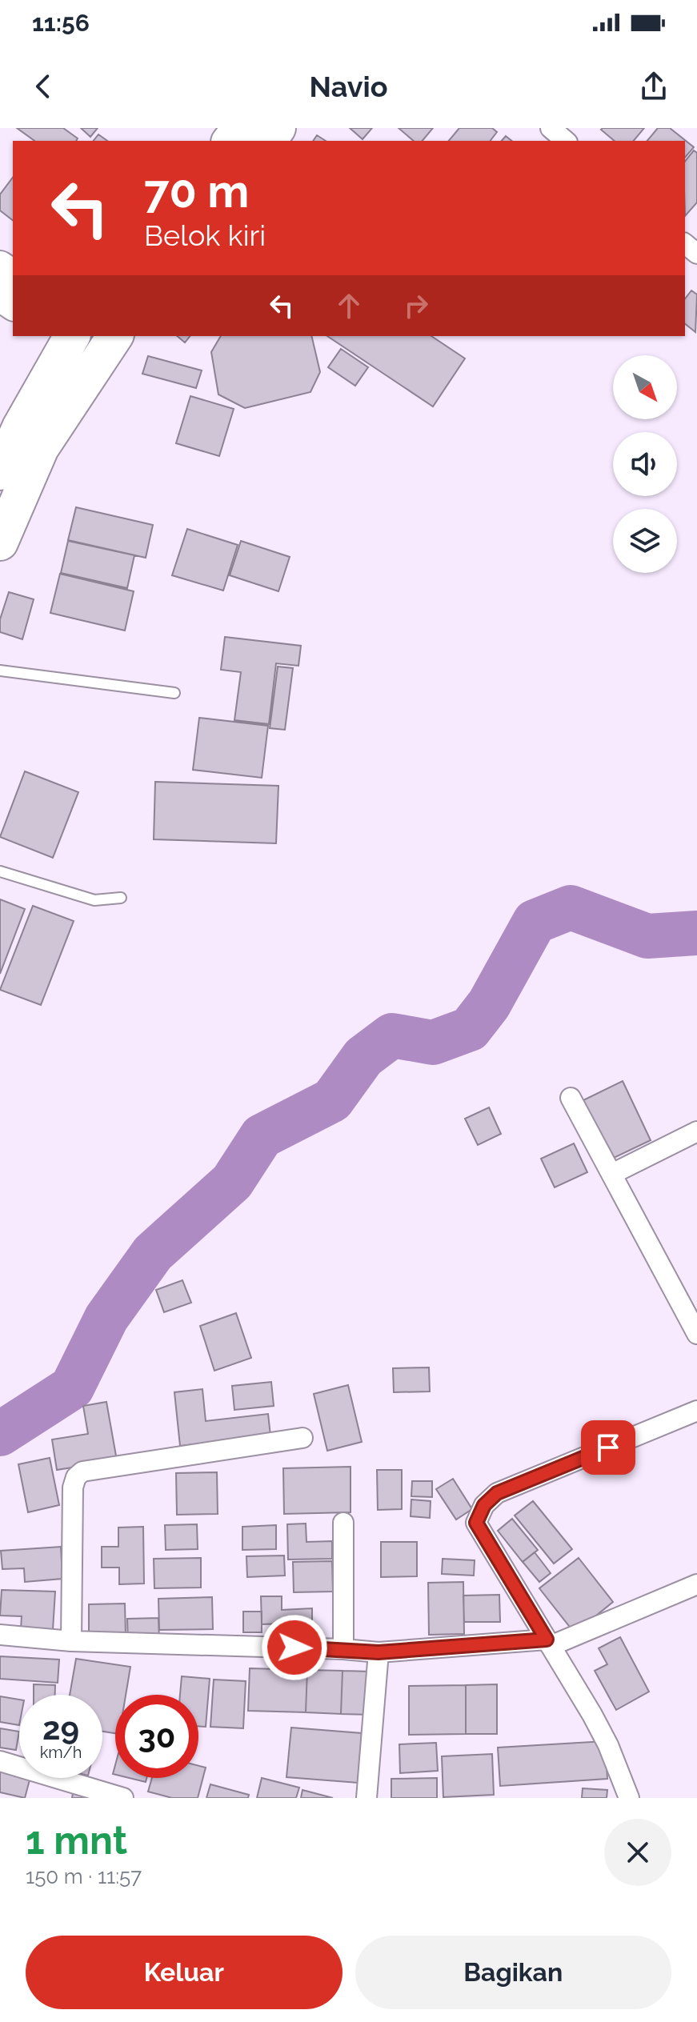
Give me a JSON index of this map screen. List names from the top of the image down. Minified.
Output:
{"north":"bottom right","page":{"status":"11:56","header":"Navio","turn":["70 m","Belok kiri"],"speed":"29 km/h","limit":"30","heading":["1 mnt","150 m · 11:57"],"buttons":["Keluar","Bagikan"]}}
